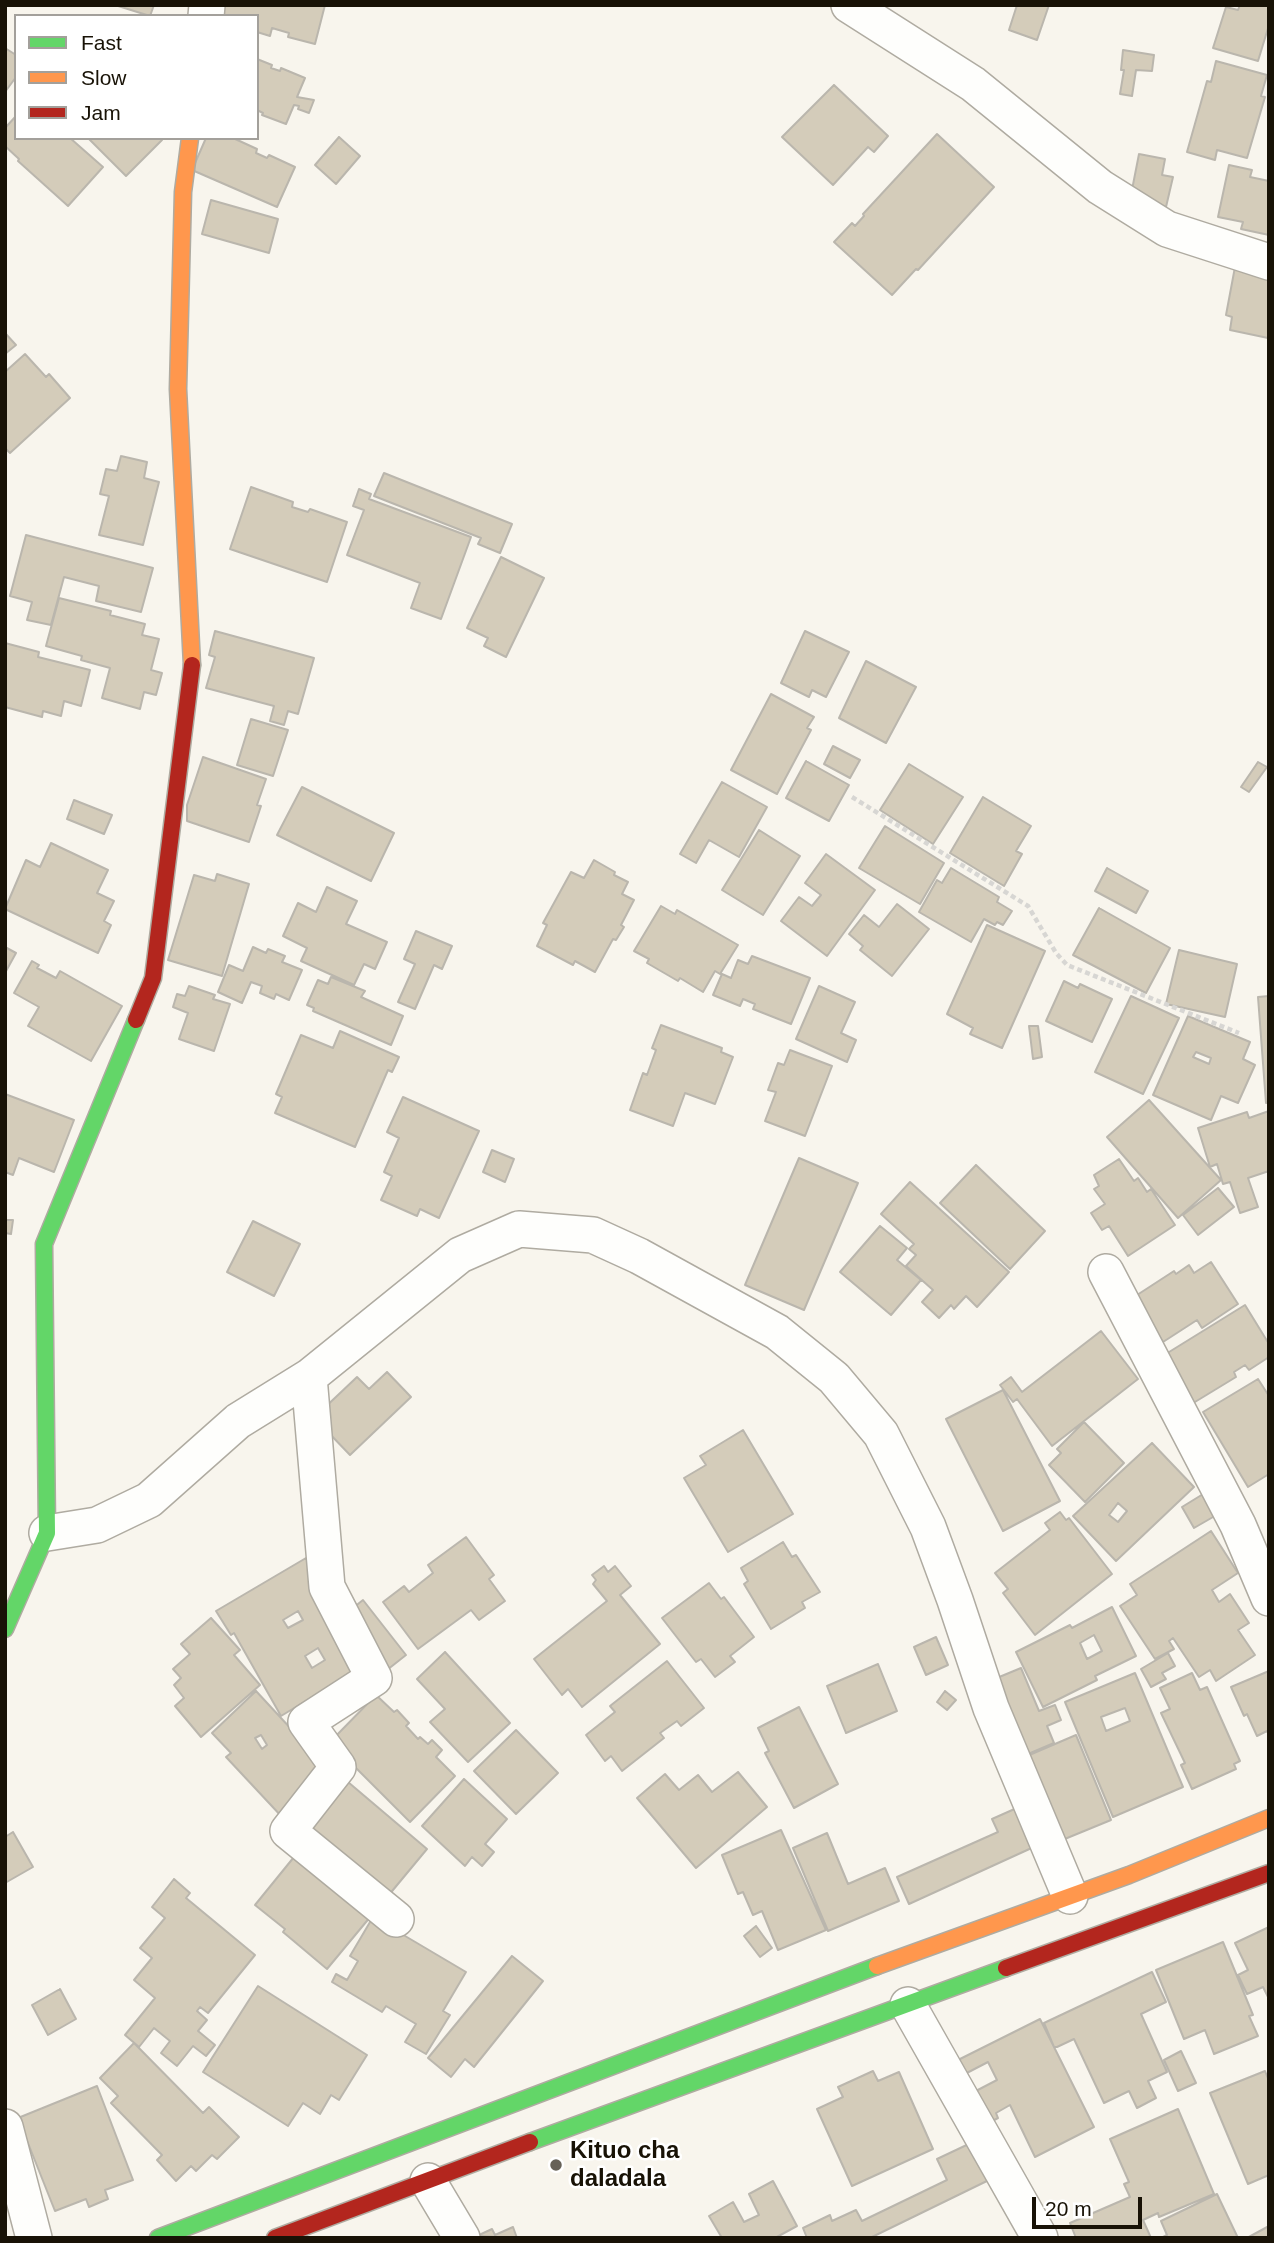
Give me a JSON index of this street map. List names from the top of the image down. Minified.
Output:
{"places":["Kituo cha daladala"],"legend":["Fast","Slow","Jam"],"scale_bar":"20 m"}
